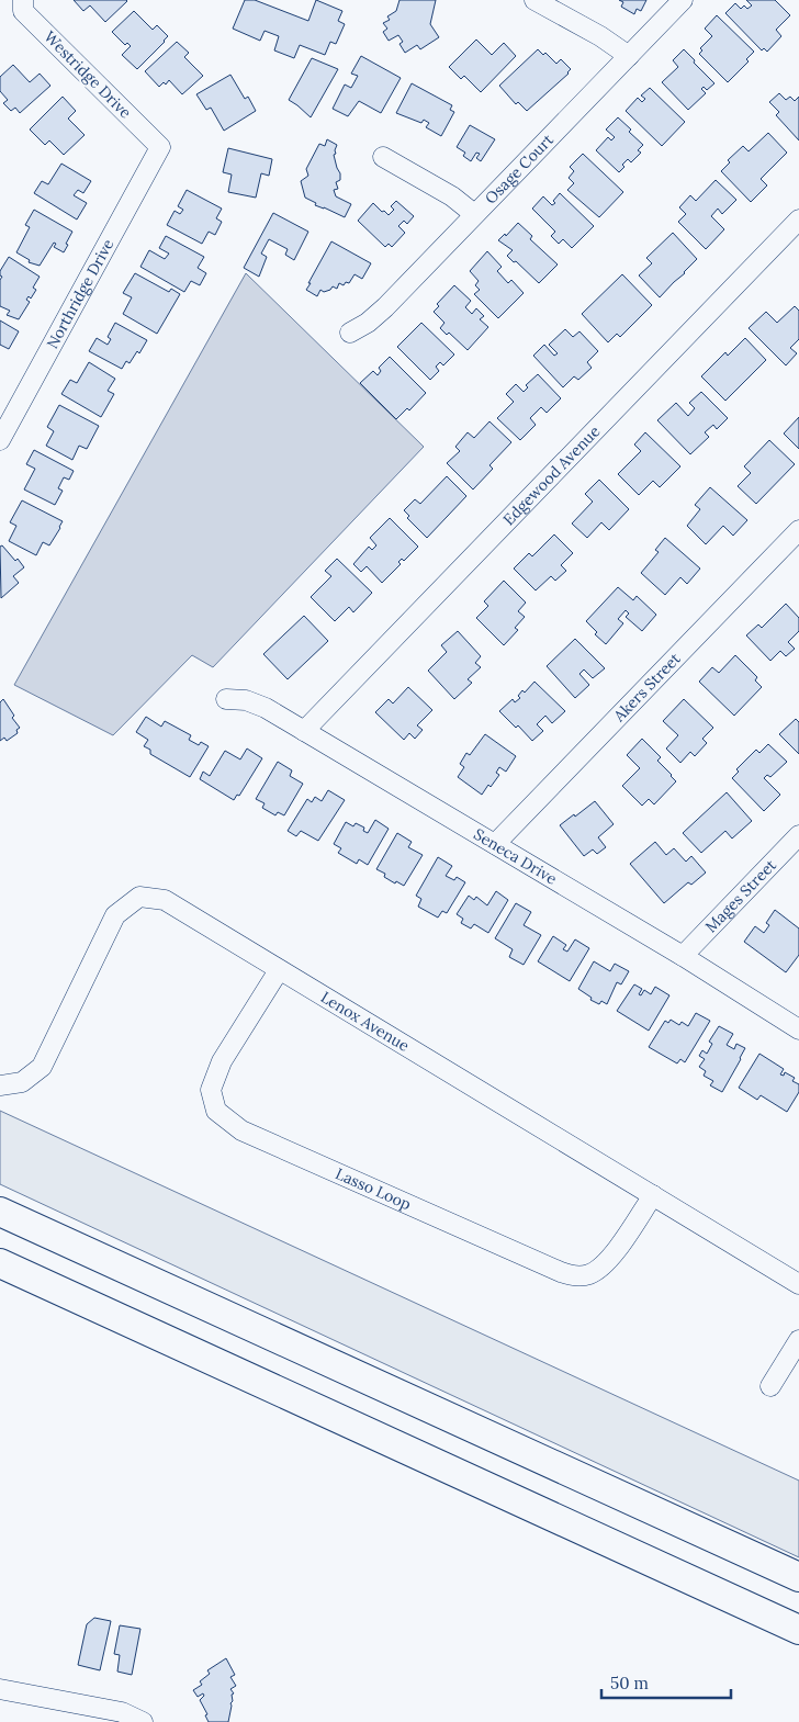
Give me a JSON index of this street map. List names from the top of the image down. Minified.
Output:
{"streets":{"street":["Westridge Drive","Osage Court","Northridge Drive","Edgewood Avenue","Akers Street","Seneca Drive","Mages Street","Lenox Avenue","Lasso Loop"]},"crossings":[["Westridge Drive","Northridge Drive"],["Edgewood Avenue","Seneca Drive"],["Akers Street","Seneca Drive"],["Seneca Drive","Mages Street"],["Lenox Avenue","Lasso Loop"]],"scale_bar":"50 m"}
